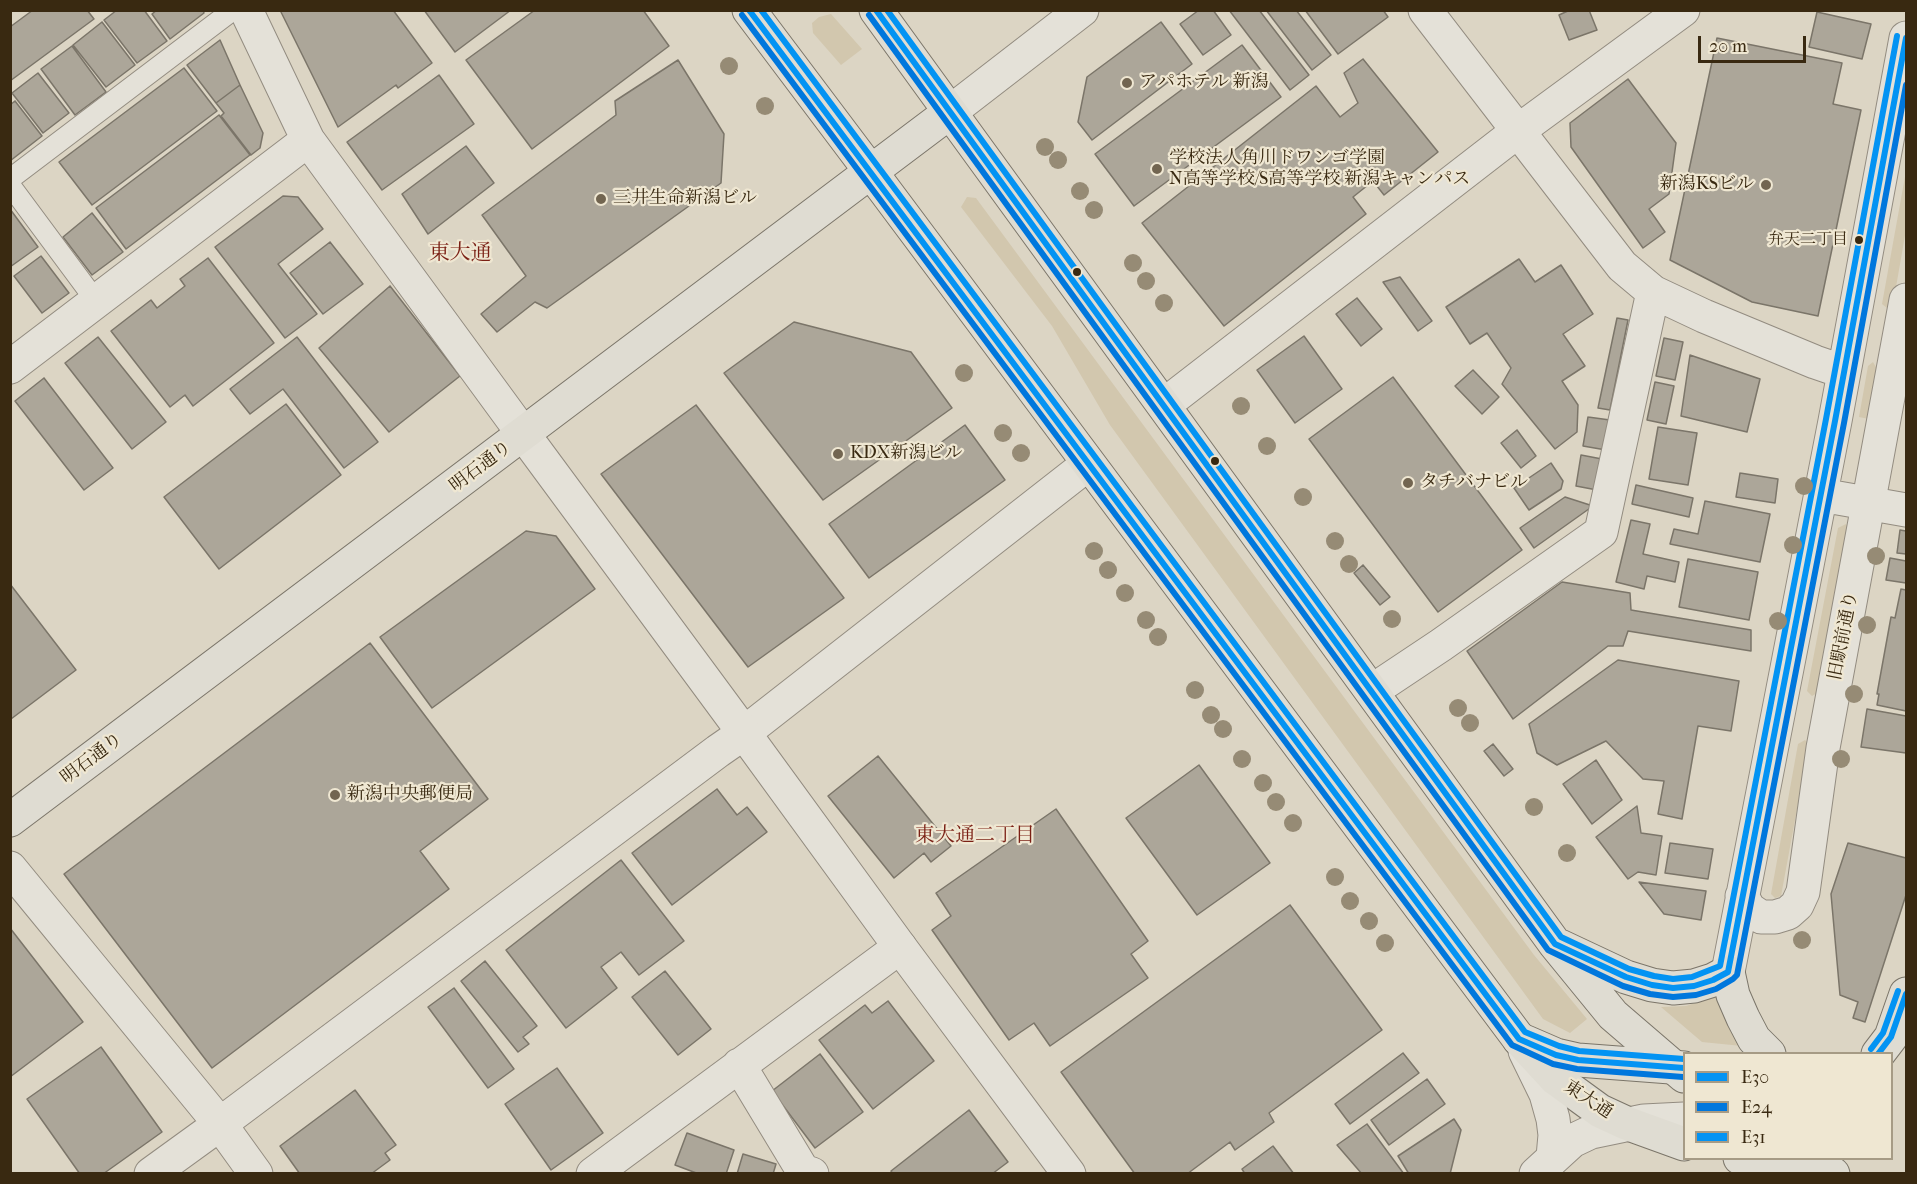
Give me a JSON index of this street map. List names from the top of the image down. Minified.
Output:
{"streets":{"main road":["明石通り","東大通"],"street":["旧駅前通り"]},"crossings":[["明石通り","東大通"]],"districts":["東大通","東大通二丁目"],"places":["アパホテル 新潟","学校法人角川ドワンゴ学園 N高等学校/S高等学校 新潟キャンパス","新潟KSビル","三井生命新潟ビル","弁天二丁目","KDX新潟ビル","タチバナビル","新潟中央郵便局"],"lines":["transit line E30","transit line E31","transit line E24"],"legend":["E30","E24","E31"],"scale_bar":"20 m"}
